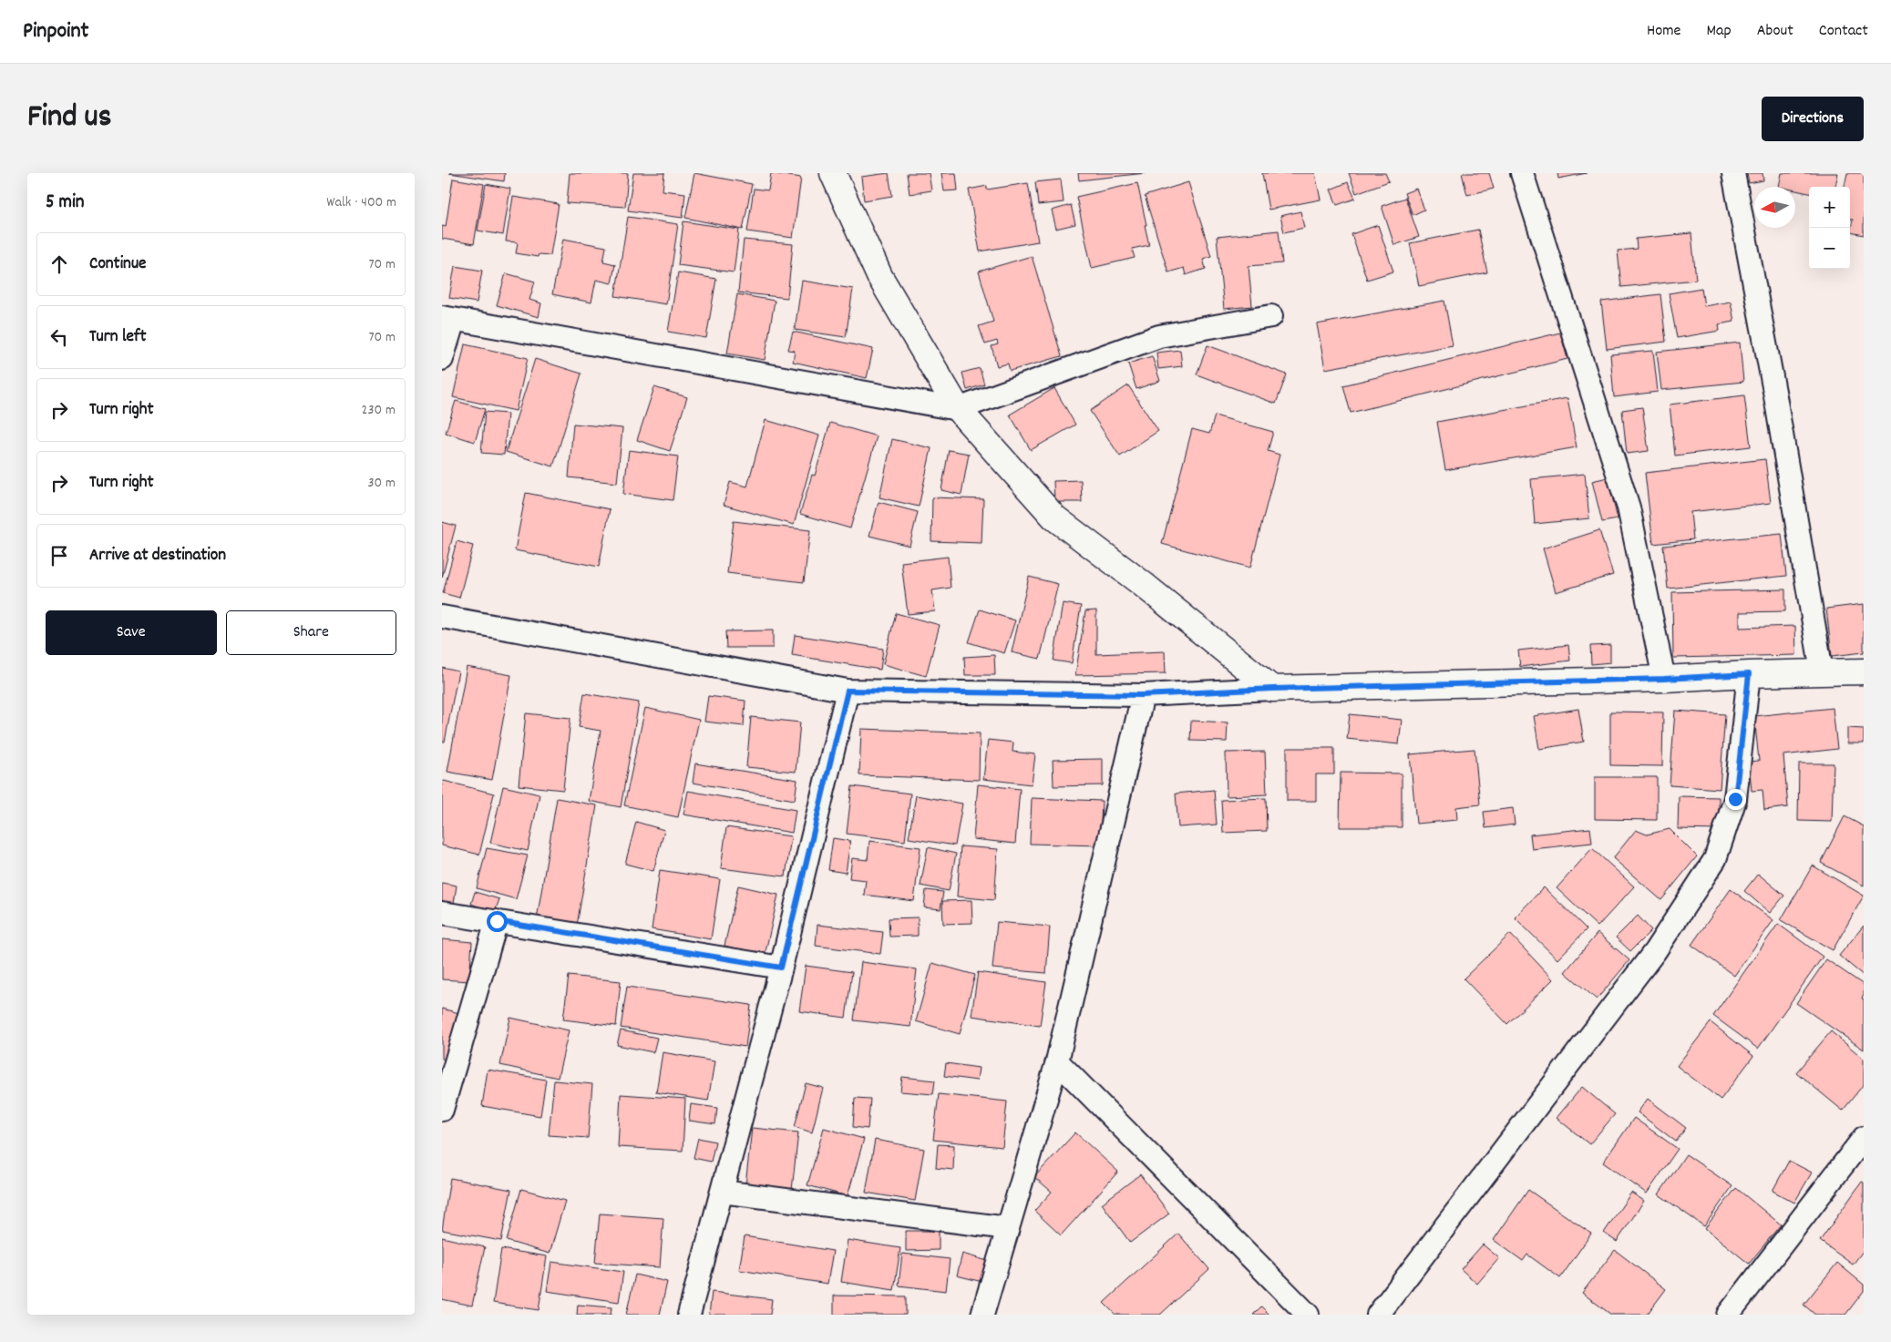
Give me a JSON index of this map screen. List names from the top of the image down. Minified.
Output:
{"north":"left","page":{"header":"Pinpoint","nav":["Home","Map","About","Contact"],"title":"Find us","buttons":["Directions",["Save","Share"]],"heading":["5 min","Walk · 400 m"],"map_buttons":["+","−"],"list":[["Continue","70 m"],["Turn left","70 m"],["Turn right","230 m"],["Turn right","30 m"],"Arrive at destination"]}}
